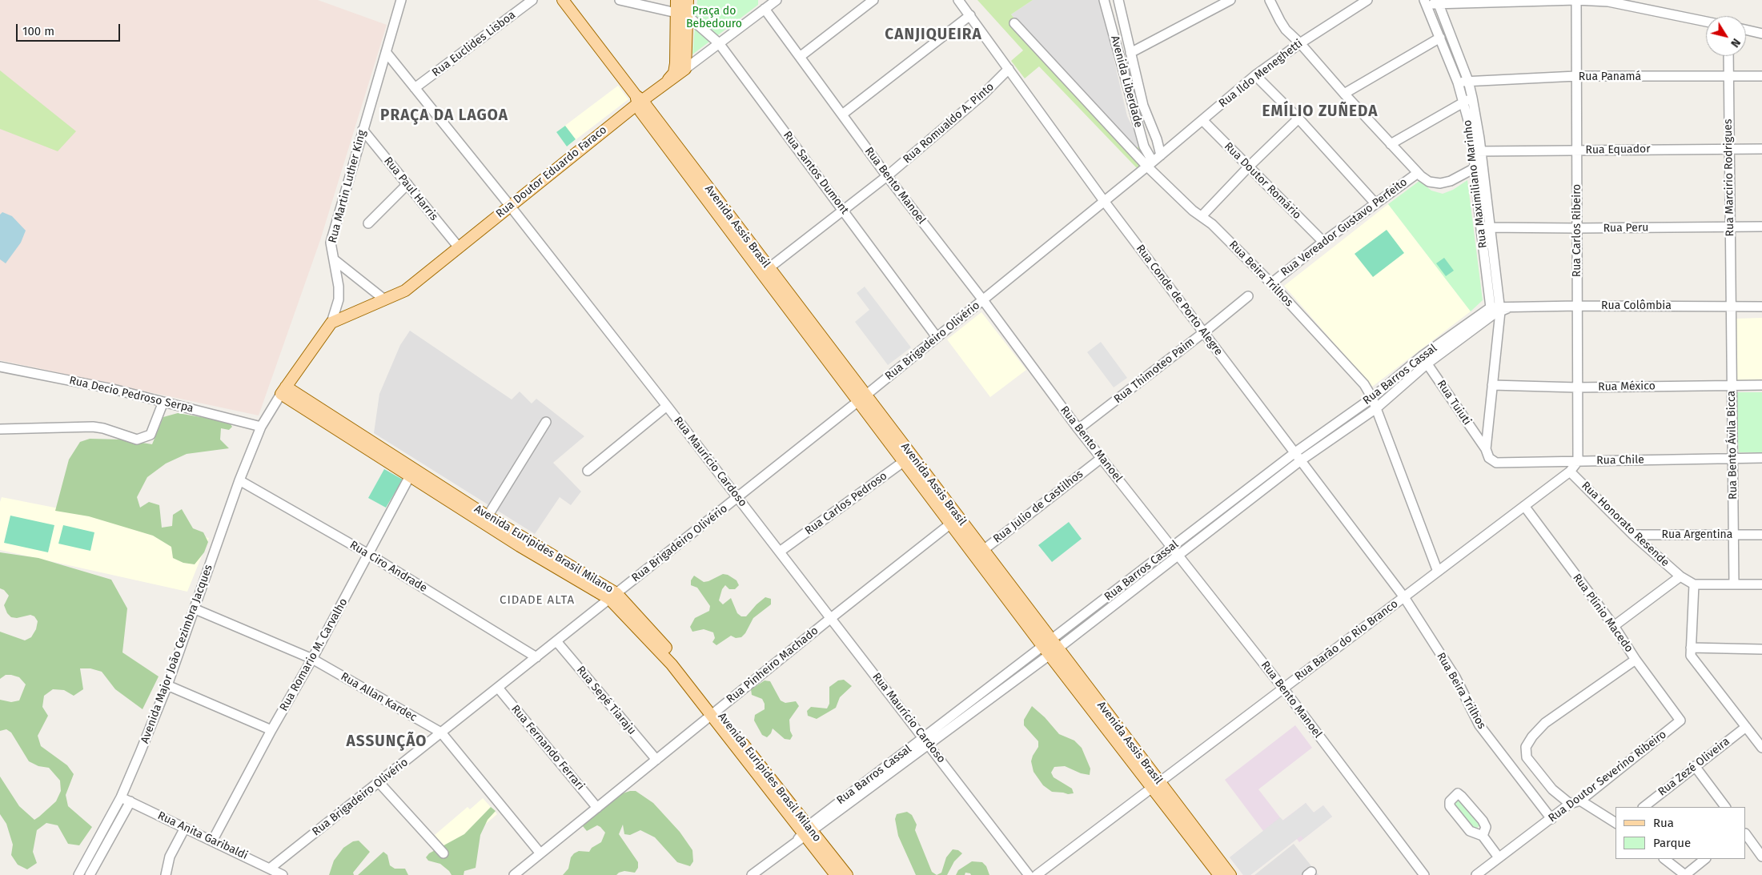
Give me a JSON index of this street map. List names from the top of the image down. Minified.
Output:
{"streets":{"main road":["Rua Doutor Eduardo Faraco","Rua Martin Luther King","Avenida Assis Brasil","Avenida Euripides Brasil Milano"],"street":["Rua Euclides Lisboa","Rua Ildo Meneghetti","Rua Panamá","Avenida Liberdade","Rua Romualdo A. Pinto","Rua Equador","Rua Santos Dumont","Rua Marcirio Rodrigues","Rua Doutor Romário","Rua Maximiliano Marinho","Rua Bento Manoel","Rua Paul Harris","Rua Vereador Gustavo Perfeito","Rua Peru","Rua Carlos Ribeiro","Rua Beira Trilhos","Rua Conde de Porto Alegre","Rua Colômbia","Rua Brigadeiro Olivério","Rua Thimoteo Paim","Rua Barros Cassal","Rua México","Rua Decio Pedroso Serpa","Rua Tuiuti","Rua Bento Ávila Bicca","Rua Chile","Rua Maurício Cardoso","Rua Carlos Pedroso","Rua Julio de Castilhos","Rua Honorato Resende","Rua Argentina","Rua Ciro Andrade","Rua Plínio Macedo","Rua Barão do Rio Branco","Avenida Major João Cezimbra Jacques","Rua Romario M. Carvalho","Rua Pinheiro Machado","Rua Allan Kardec","Rua Sepé Tiaraju","Rua Fernando Ferrari","Rua Zezé Oliveira","Rua Doutor Severino Ribeiro","Rua Anita Garibaldi"]},"crossings":[["Rua Euclides Lisboa","Rua Maurício Cardoso"],["Rua Ildo Meneghetti","Avenida Liberdade"],["Rua Ildo Meneghetti","Rua Doutor Romário"],["Rua Ildo Meneghetti","Rua Brigadeiro Olivério"],["Rua Panamá","Rua Marcirio Rodrigues"],["Rua Panamá","Rua Maximiliano Marinho"],["Rua Panamá","Rua Carlos Ribeiro"],["Avenida Liberdade","Rua Beira Trilhos"],["Avenida Liberdade","Rua Brigadeiro Olivério"],["Rua Romualdo A. Pinto","Rua Santos Dumont"],["Rua Romualdo A. Pinto","Rua Bento Manoel"],["Rua Romualdo A. Pinto","Avenida Assis Brasil"],["Rua Romualdo A. Pinto","Rua Conde de Porto Alegre"],["Rua Equador","Rua Marcirio Rodrigues"],["Rua Equador","Rua Maximiliano Marinho"],["Rua Equador","Rua Carlos Ribeiro"],["Rua Doutor Eduardo Faraco","Rua Santos Dumont"],["Rua Doutor Eduardo Faraco","Rua Bento Manoel"],["Rua Doutor Eduardo Faraco","Rua Martin Luther King"],["Rua Doutor Eduardo Faraco","Rua Paul Harris"],["Rua Doutor Eduardo Faraco","Avenida Assis Brasil"],["Rua Doutor Eduardo Faraco","Rua Maurício Cardoso"],["Rua Santos Dumont","Rua Brigadeiro Olivério"],["Rua Marcirio Rodrigues","Rua Peru"],["Rua Marcirio Rodrigues","Rua Colômbia"],["Rua Marcirio Rodrigues","Rua Bento Ávila Bicca"],["Rua Doutor Romário","Rua Vereador Gustavo Perfeito"],["Rua Maximiliano Marinho","Rua Peru"],["Rua Maximiliano Marinho","Rua Colômbia"],["Rua Maximiliano Marinho","Rua Barros Cassal"],["Rua Maximiliano Marinho","Rua México"],["Rua Maximiliano Marinho","Rua Tuiuti"],["Rua Maximiliano Marinho","Rua Chile"],["Rua Bento Manoel","Rua Brigadeiro Olivério"],["Rua Bento Manoel","Rua Thimoteo Paim"],["Rua Bento Manoel","Rua Barros Cassal"],["Rua Bento Manoel","Rua Julio de Castilhos"],["Rua Bento Manoel","Rua Barão do Rio Branco"],["Rua Martin Luther King","Rua Paul Harris"],["Rua Martin Luther King","Rua Decio Pedroso Serpa"],["Rua Martin Luther King","Rua Maurício Cardoso"],["Rua Martin Luther King","Avenida Euripides Brasil Milano"],["Rua Martin Luther King","Avenida Major João Cezimbra Jacques"],["Avenida Assis Brasil","Rua Brigadeiro Olivério"],["Avenida Assis Brasil","Rua Barros Cassal"],["Avenida Assis Brasil","Rua Carlos Pedroso"],["Avenida Assis Brasil","Rua Julio de Castilhos"],["Avenida Assis Brasil","Rua Barão do Rio Branco"],["Avenida Assis Brasil","Rua Pinheiro Machado"],["Rua Vereador Gustavo Perfeito","Rua Beira Trilhos"],["Rua Peru","Rua Carlos Ribeiro"],["Rua Carlos Ribeiro","Rua Colômbia"],["Rua Carlos Ribeiro","Rua México"],["Rua Carlos Ribeiro","Rua Chile"],["Rua Carlos Ribeiro","Rua Barão do Rio Branco"],["Rua Beira Trilhos","Rua Conde de Porto Alegre"],["Rua Beira Trilhos","Rua Brigadeiro Olivério"],["Rua Beira Trilhos","Rua Barros Cassal"],["Rua Beira Trilhos","Rua Barão do Rio Branco"],["Rua Beira Trilhos","Rua Doutor Severino Ribeiro"],["Rua Conde de Porto Alegre","Rua Brigadeiro Olivério"],["Rua Conde de Porto Alegre","Rua Thimoteo Paim"],["Rua Conde de Porto Alegre","Rua Barros Cassal"],["Rua Conde de Porto Alegre","Rua Barão do Rio Branco"],["Rua Colômbia","Rua Barros Cassal"],["Rua Colômbia","Rua Bento Ávila Bicca"],["Rua Brigadeiro Olivério","Rua Maurício Cardoso"],["Rua Brigadeiro Olivério","Avenida Euripides Brasil Milano"],["Rua Brigadeiro Olivério","Rua Ciro Andrade"],["Rua Brigadeiro Olivério","Rua Allan Kardec"],["Rua Brigadeiro Olivério","Rua Sepé Tiaraju"],["Rua Brigadeiro Olivério","Rua Fernando Ferrari"],["Rua Brigadeiro Olivério","Rua Anita Garibaldi"],["Rua Barros Cassal","Rua Tuiuti"],["Rua Barros Cassal","Rua Maurício Cardoso"],["Rua Barros Cassal","Avenida Euripides Brasil Milano"],["Rua México","Rua Bento Ávila Bicca"],["Rua Decio Pedroso Serpa","Avenida Major João Cezimbra Jacques"],["Rua Tuiuti","Rua Chile"],["Rua Bento Ávila Bicca","Rua Chile"],["Rua Bento Ávila Bicca","Rua Argentina"],["Rua Chile","Rua Barão do Rio Branco"],["Rua Maurício Cardoso","Rua Carlos Pedroso"],["Rua Maurício Cardoso","Rua Pinheiro Machado"],["Rua Honorato Resende","Rua Argentina"],["Rua Honorato Resende","Rua Barão do Rio Branco"],["Avenida Euripides Brasil Milano","Rua Romario M. Carvalho"],["Avenida Euripides Brasil Milano","Rua Pinheiro Machado"],["Rua Ciro Andrade","Avenida Major João Cezimbra Jacques"],["Rua Ciro Andrade","Rua Romario M. Carvalho"],["Rua Plínio Macedo","Rua Barão do Rio Branco"],["Rua Plínio Macedo","Rua Doutor Severino Ribeiro"],["Avenida Major João Cezimbra Jacques","Rua Allan Kardec"],["Avenida Major João Cezimbra Jacques","Rua Anita Garibaldi"],["Rua Romario M. Carvalho","Rua Allan Kardec"],["Rua Romario M. Carvalho","Rua Anita Garibaldi"],["Rua Pinheiro Machado","Rua Allan Kardec"],["Rua Pinheiro Machado","Rua Sepé Tiaraju"],["Rua Pinheiro Machado","Rua Fernando Ferrari"]],"districts":["CANJIQUEIRA","EMÍLIO ZUÑEDA","PRAÇA DA LAGOA","CIDADE ALTA","ASSUNÇÃO"],"parks":["Praça do Bebedouro"],"legend":["Rua","Parque"],"scale_bar":"100 m","north":"bottom right"}
